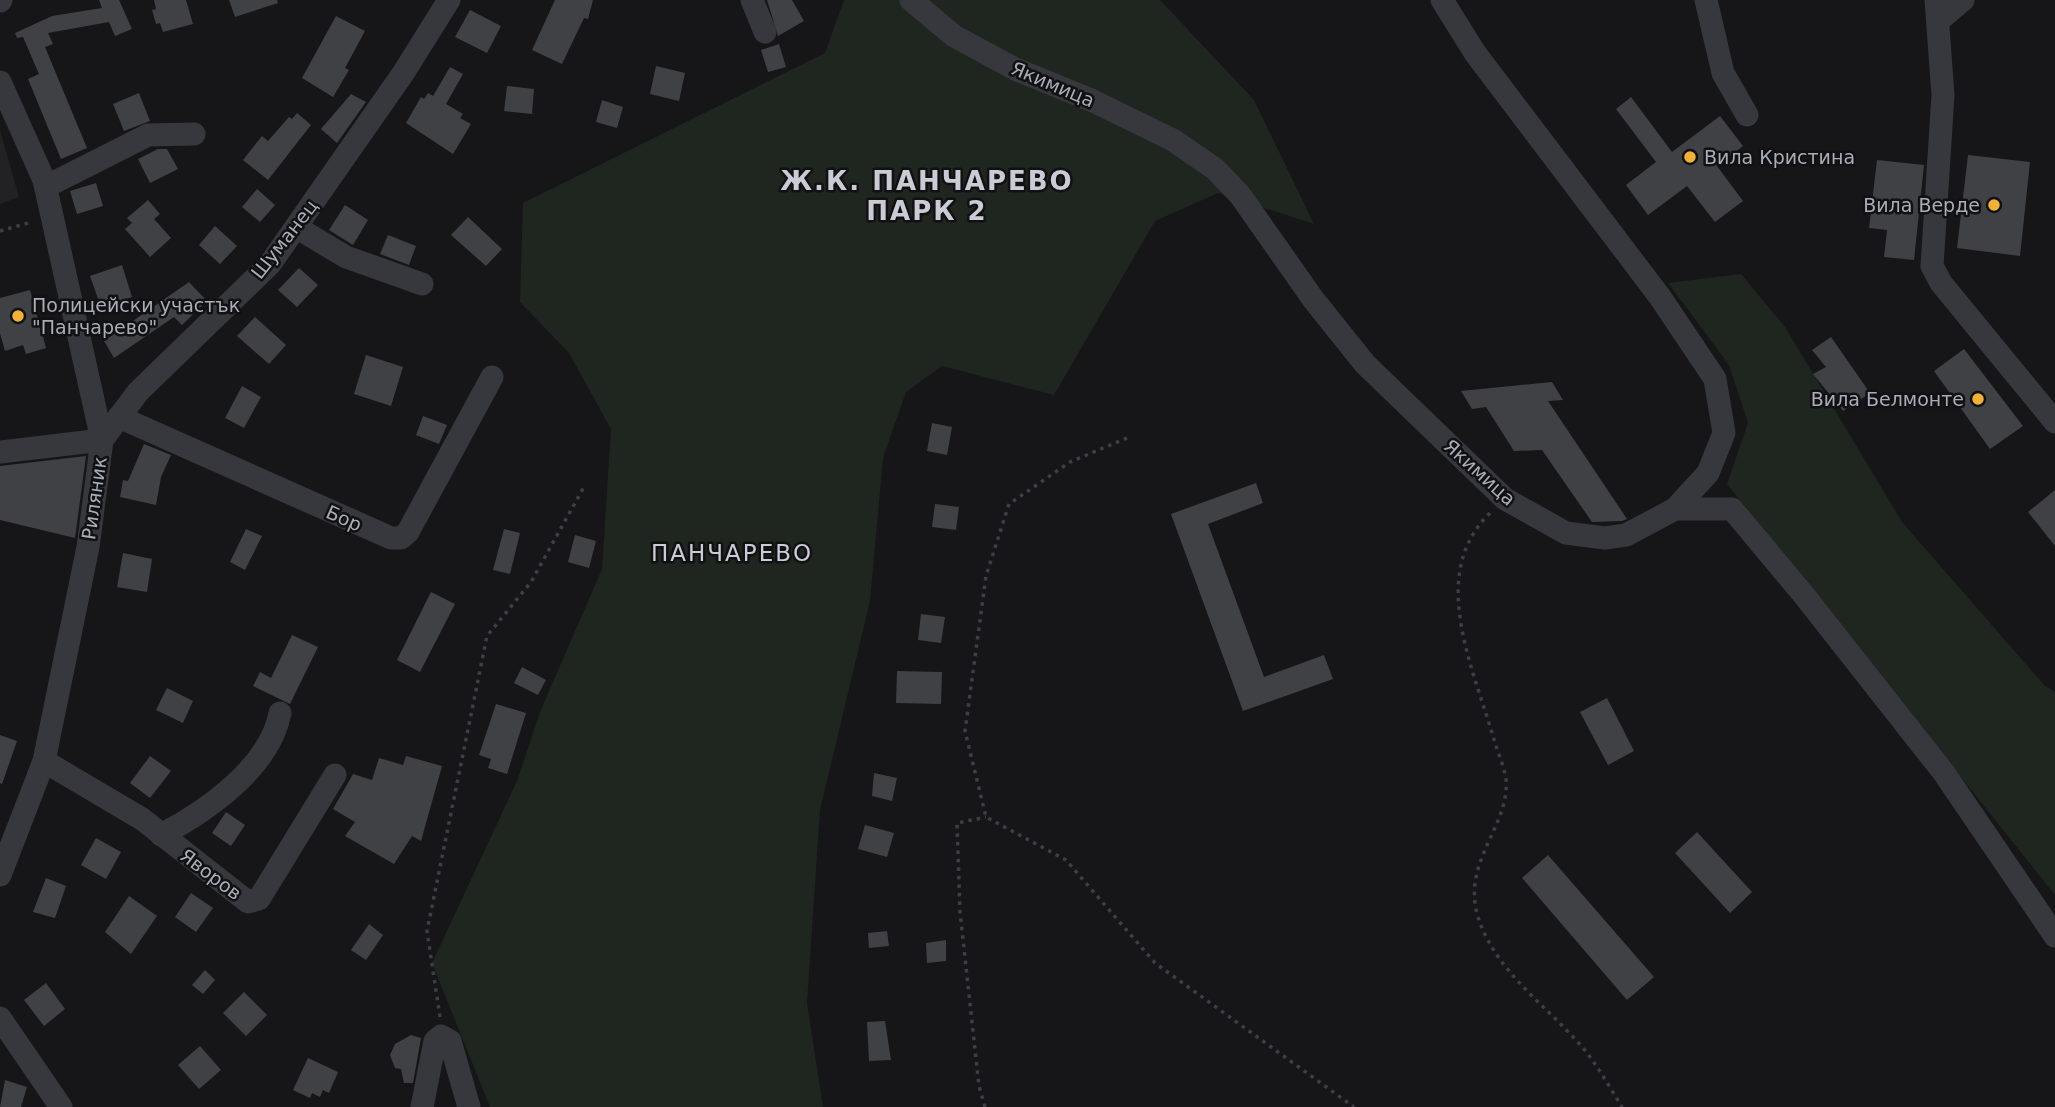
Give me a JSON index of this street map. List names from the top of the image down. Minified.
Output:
{"streets":{"street":["Якимица","Шуманец","Риляник","Бор","Яворов"]},"crossings":[["Шуманец","Риляник"],["Шуманец","Бор"],["Риляник","Яворов"]],"districts":["Ж.К. ПАНЧАРЕВО ПАРК 2","ПАНЧАРЕВО"],"places":["Вила Кристина","Вила Верде","Полицейски участък \"Панчарево\"","Вила Белмонте"]}
